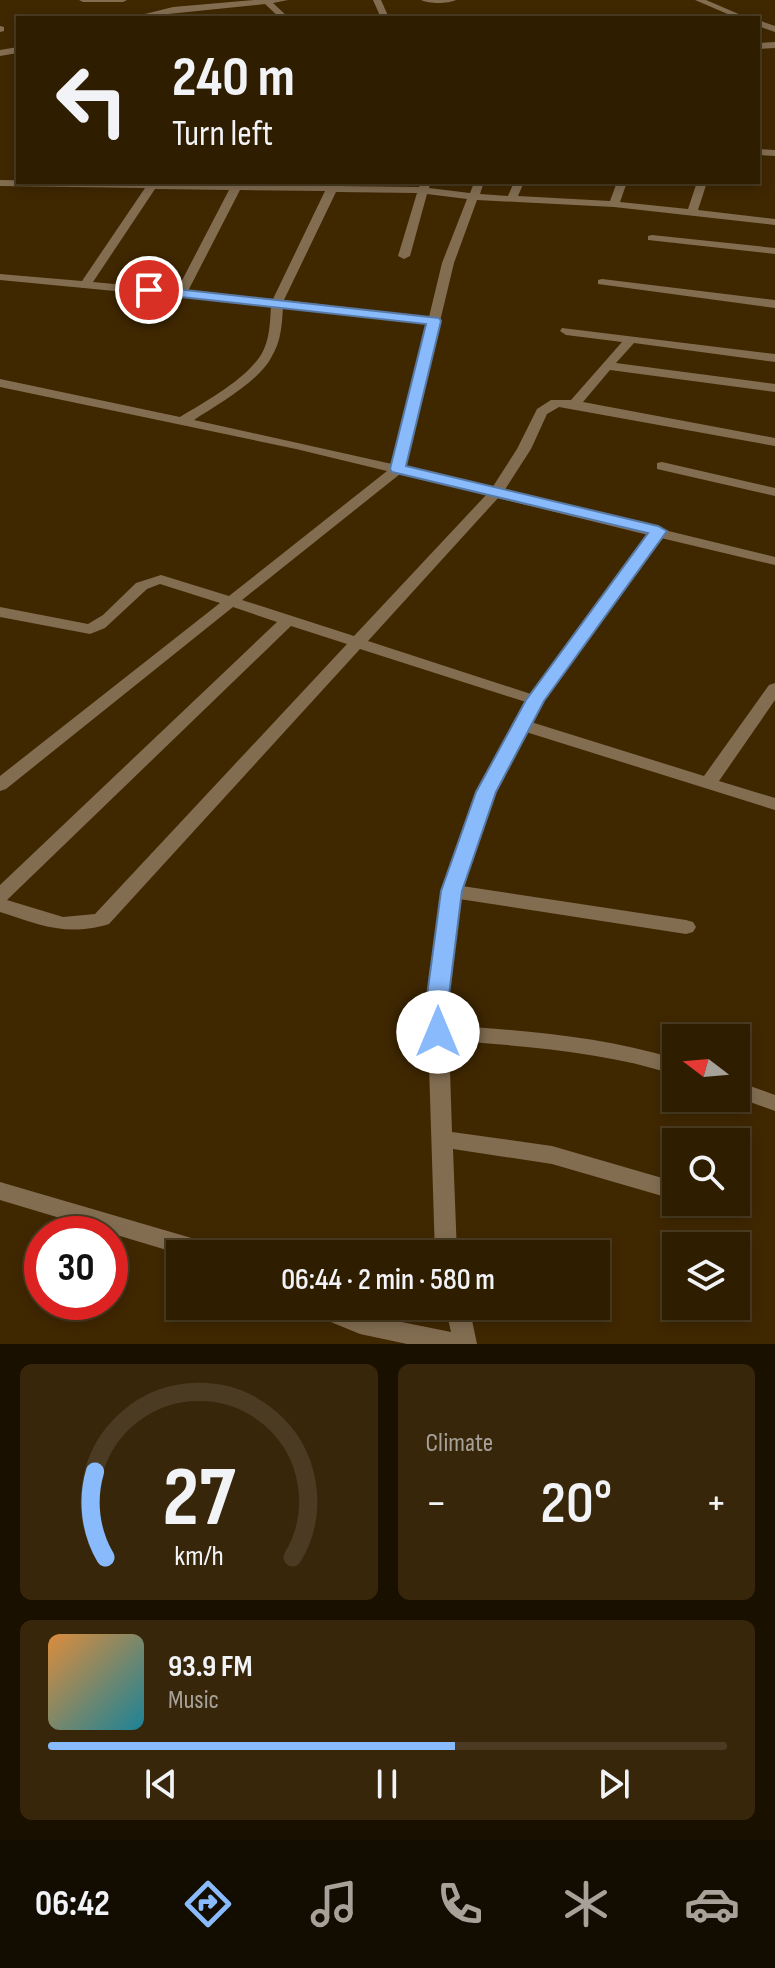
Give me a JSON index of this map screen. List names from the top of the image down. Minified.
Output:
{"north":"left","page":{"turn":["240 m","Turn left"],"limit":"30","trip":"06:44 · 2 min · 580 m","tile":"Climate","heat":["−","20°","+"],"song":["93.9 FM","Music"],"tabs":"06:42","gauge":["27","km/h"]}}
